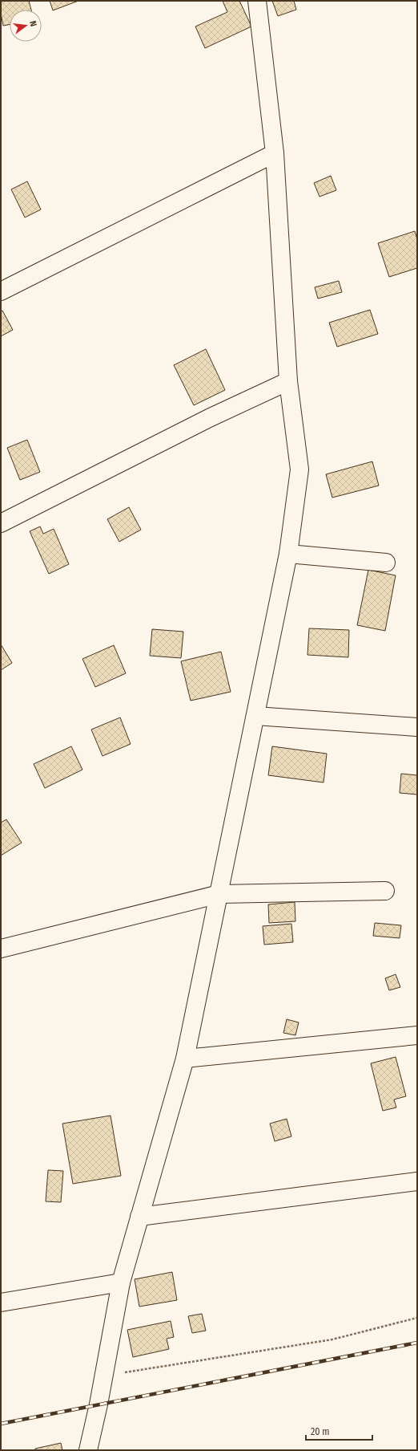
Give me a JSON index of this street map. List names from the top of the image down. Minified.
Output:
{"scale_bar":"20 m","north":"right"}
